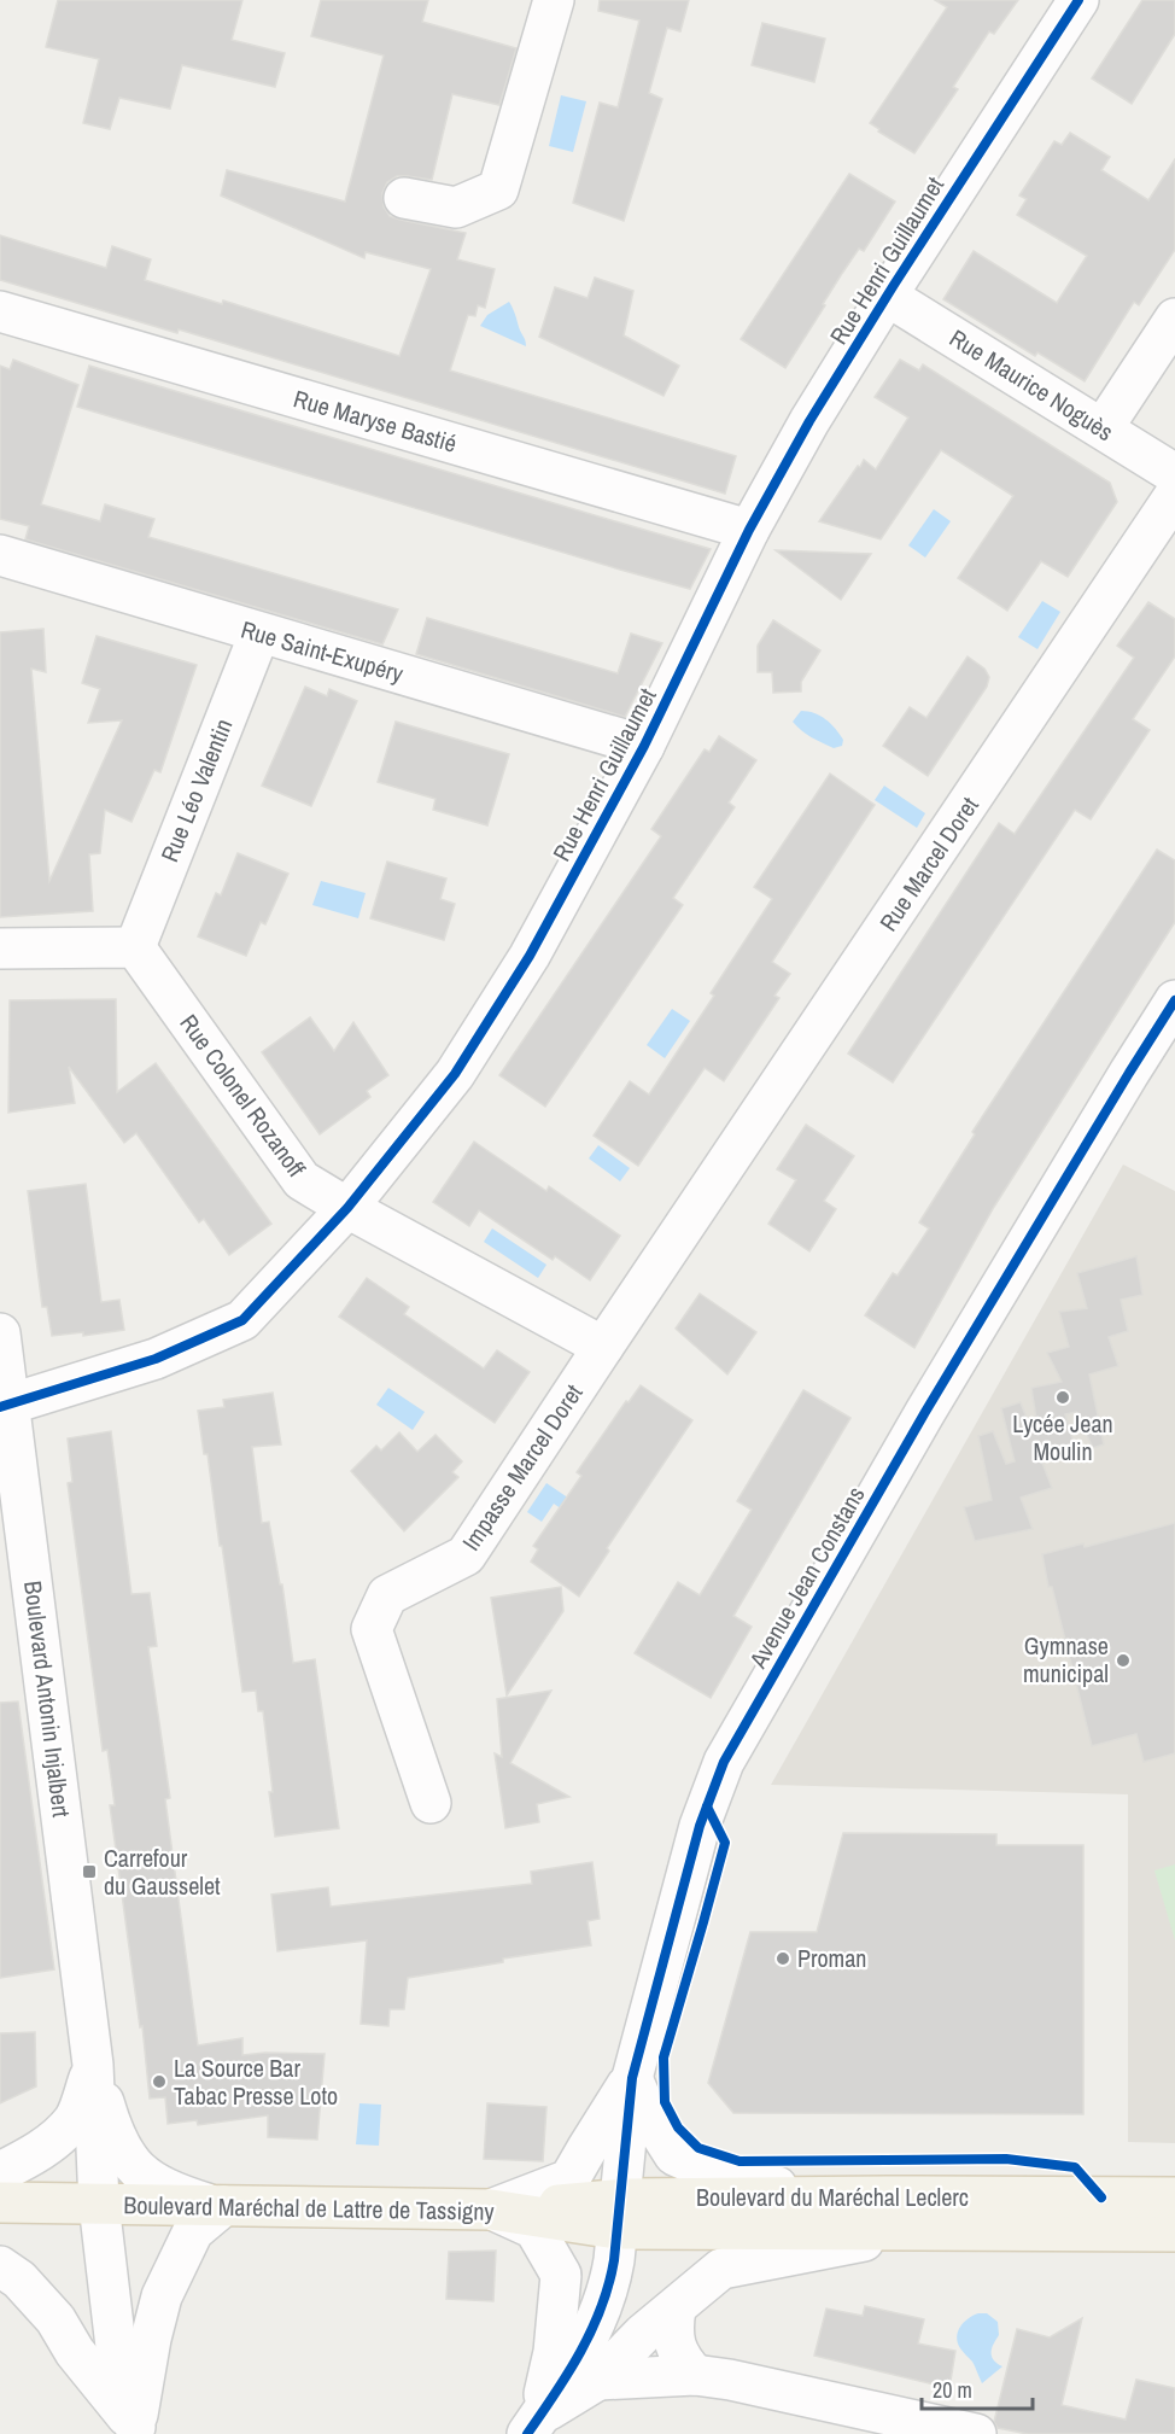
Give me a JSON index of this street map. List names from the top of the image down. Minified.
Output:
{"streets":{"main road":["Boulevard du Maréchal Leclerc","Boulevard Maréchal de Lattre de Tassigny"],"street":["Rue Henri Guillaumet","Rue Maurice Noguès","Rue Maryse Bastié","Rue Saint-Exupéry","Rue Léo Valentin","Rue Marcel Doret","Rue Colonel Rozanoff","Impasse Marcel Doret","Avenue Jean Constans","Boulevard Antonin Injalbert"]},"crossings":[["Rue Henri Guillaumet","Rue Maurice Noguès"],["Rue Henri Guillaumet","Rue Maryse Bastié"],["Rue Henri Guillaumet","Rue Saint-Exupéry"],["Rue Henri Guillaumet","Rue Colonel Rozanoff"],["Rue Henri Guillaumet","Boulevard Antonin Injalbert"],["Rue Saint-Exupéry","Rue Léo Valentin"],["Rue Léo Valentin","Rue Colonel Rozanoff"],["Rue Marcel Doret","Impasse Marcel Doret"],["Rue Colonel Rozanoff","Impasse Marcel Doret"],["Avenue Jean Constans","Boulevard du Maréchal Leclerc"],["Avenue Jean Constans","Boulevard Maréchal de Lattre de Tassigny"],["Boulevard Antonin Injalbert","Boulevard Maréchal de Lattre de Tassigny"],["Boulevard du Maréchal Leclerc","Boulevard Maréchal de Lattre de Tassigny"]],"places":{"other":["Lycée Jean Moulin","Gymnase municipal","Proman","La Source Bar Tabac Presse Loto"],"transit":["Carrefour du Gausselet"]},"scale_bar":"20 m"}
